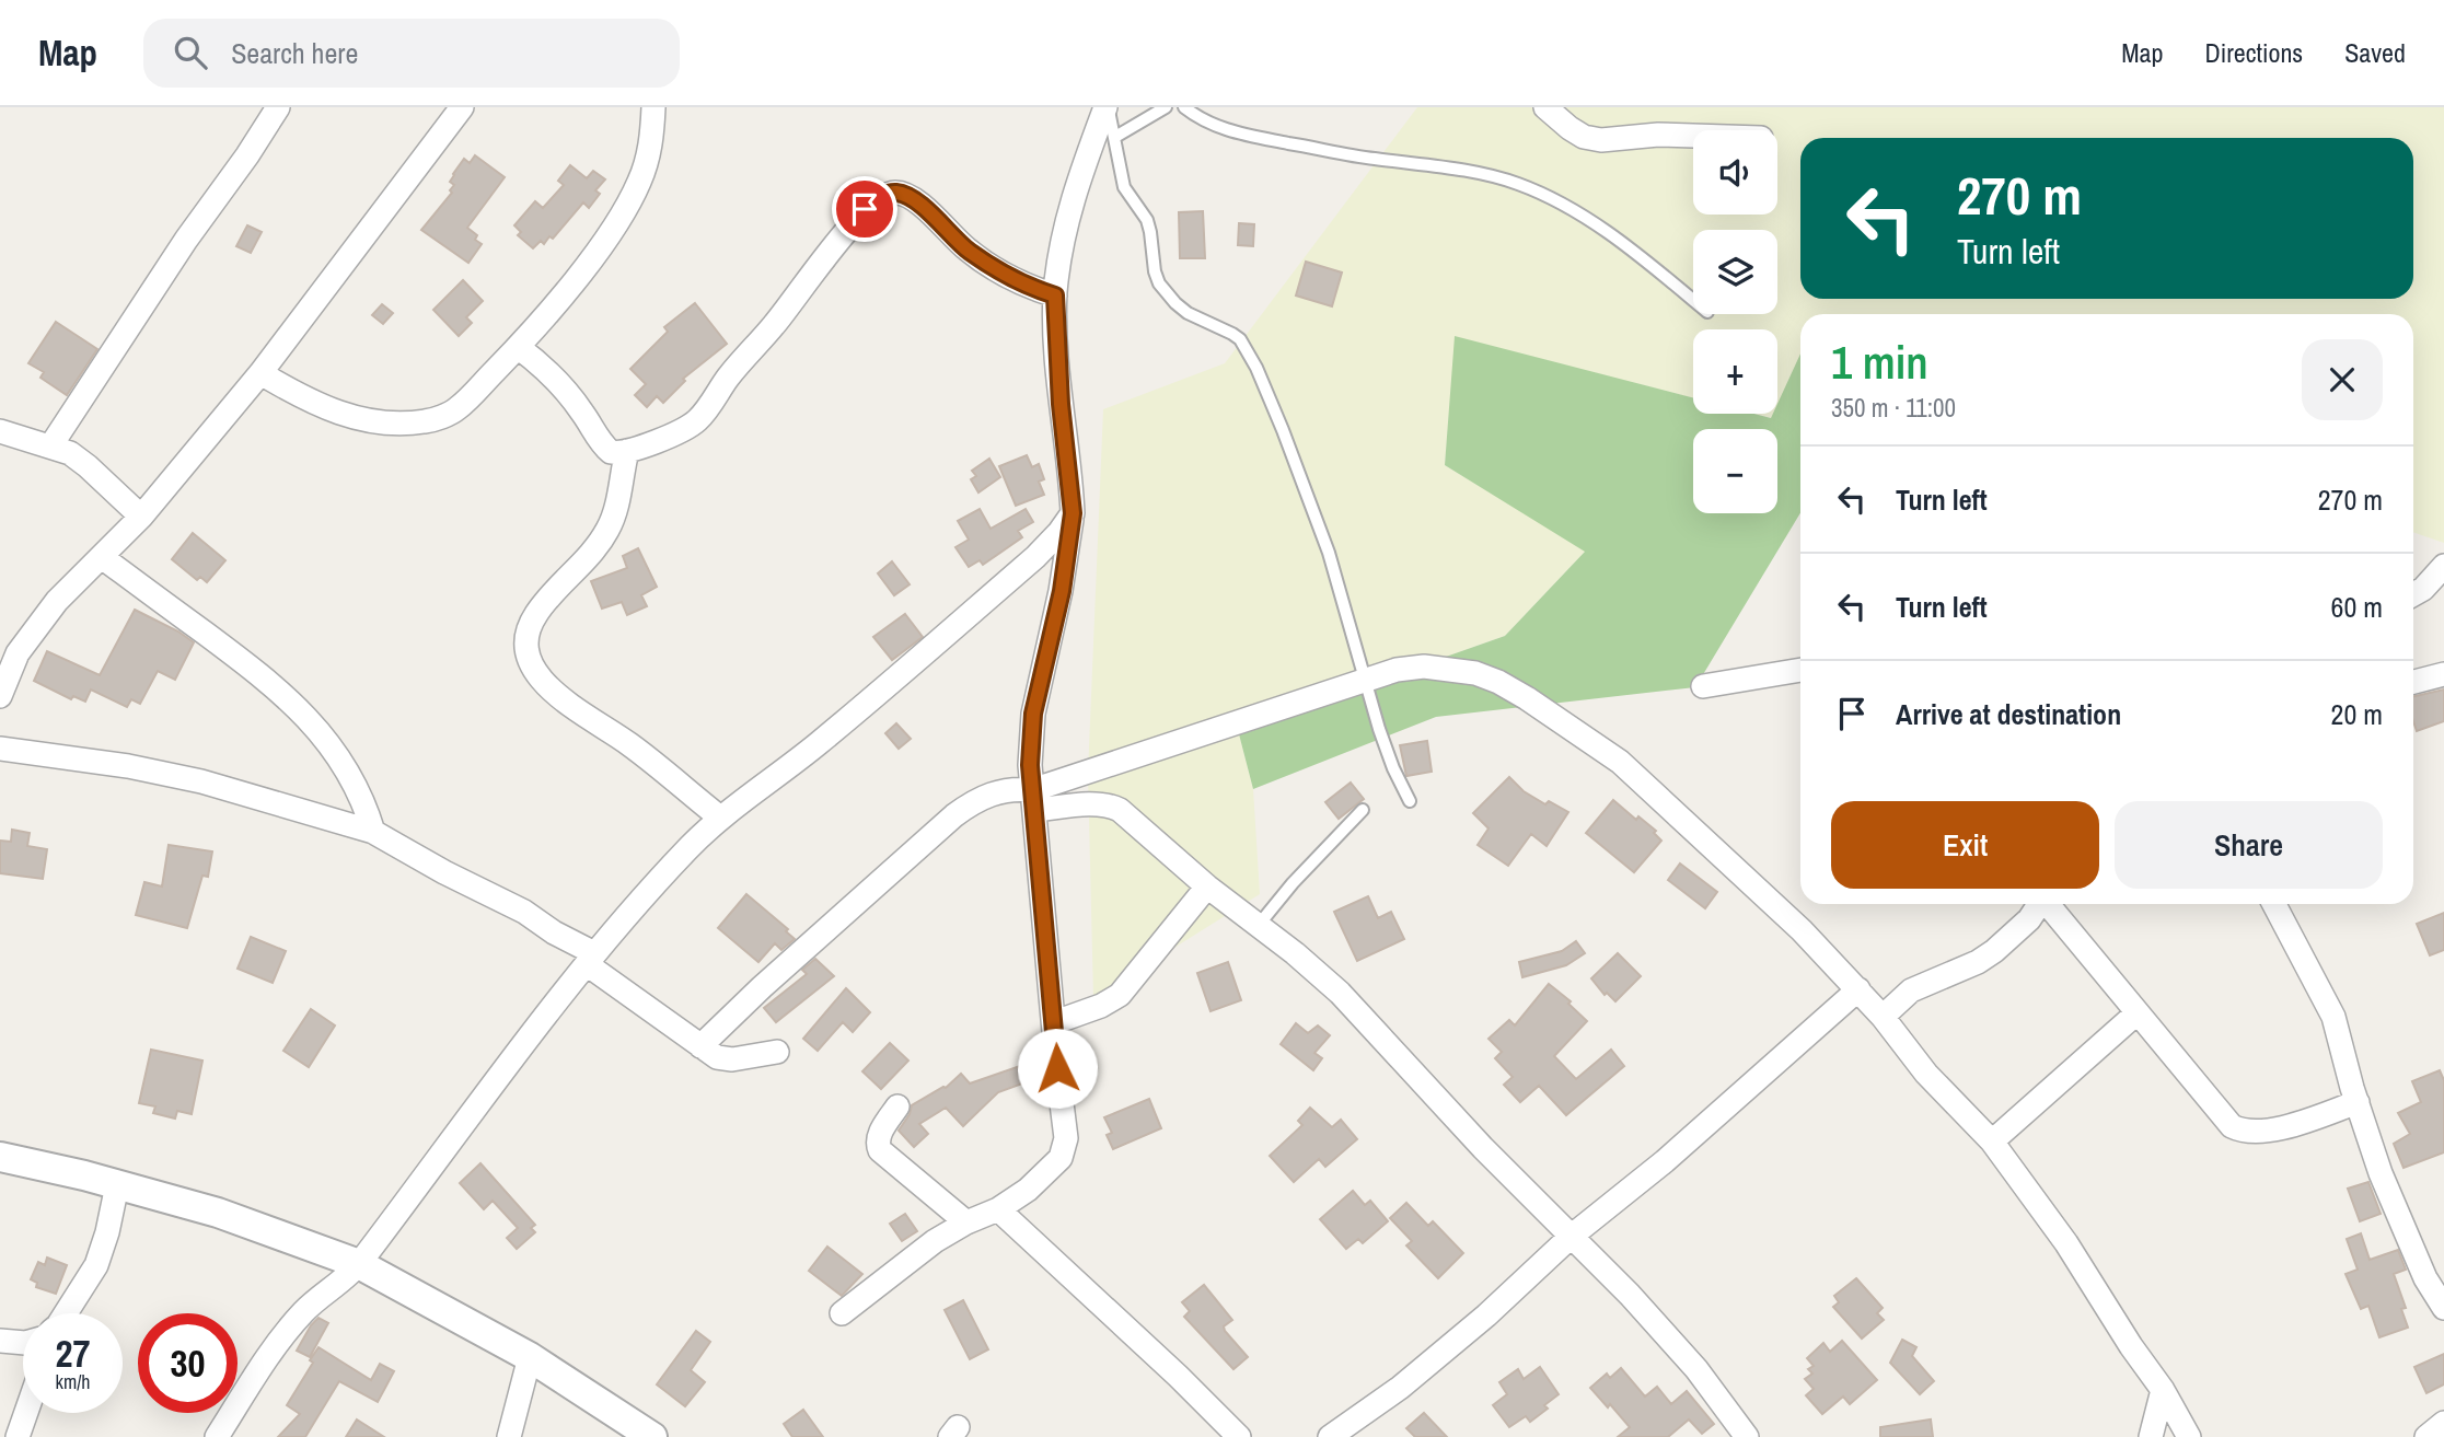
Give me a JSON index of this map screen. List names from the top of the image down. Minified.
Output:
{"page":{"header":"Map","search":"Search here","nav":["Map","Directions","Saved"],"map_buttons":["+","−"],"turn":["270 m","Turn left"],"heading":["1 min","350 m · 11:00"],"list":[{"name":"Turn left","value":"270 m"},{"name":"Turn left","value":"60 m"},{"name":"Arrive at destination","value":"20 m"}],"buttons":["Exit","Share"],"speed":"27 km/h","limit":"30"}}
